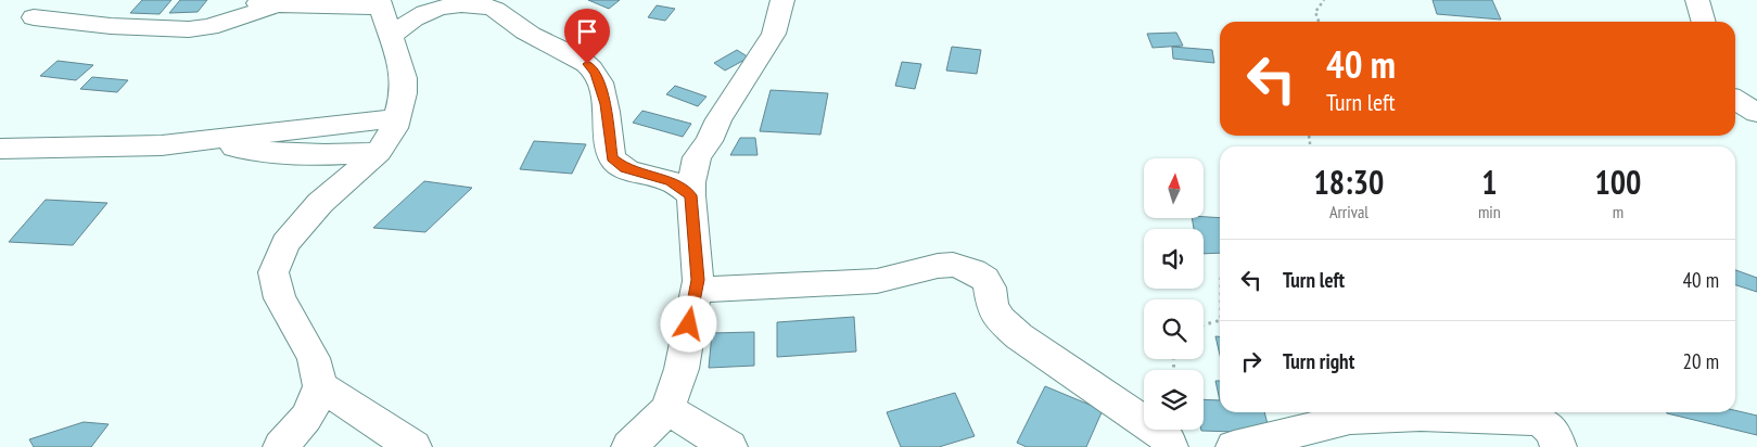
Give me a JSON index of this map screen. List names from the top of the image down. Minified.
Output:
{"north":"top","page":{"turn":["40 m","Turn left"],"eta":["18:30","Arrival","1","min","100","m"],"list":[{"name":"Turn left","value":"40 m"},{"name":"Turn right","value":"20 m"}]}}
